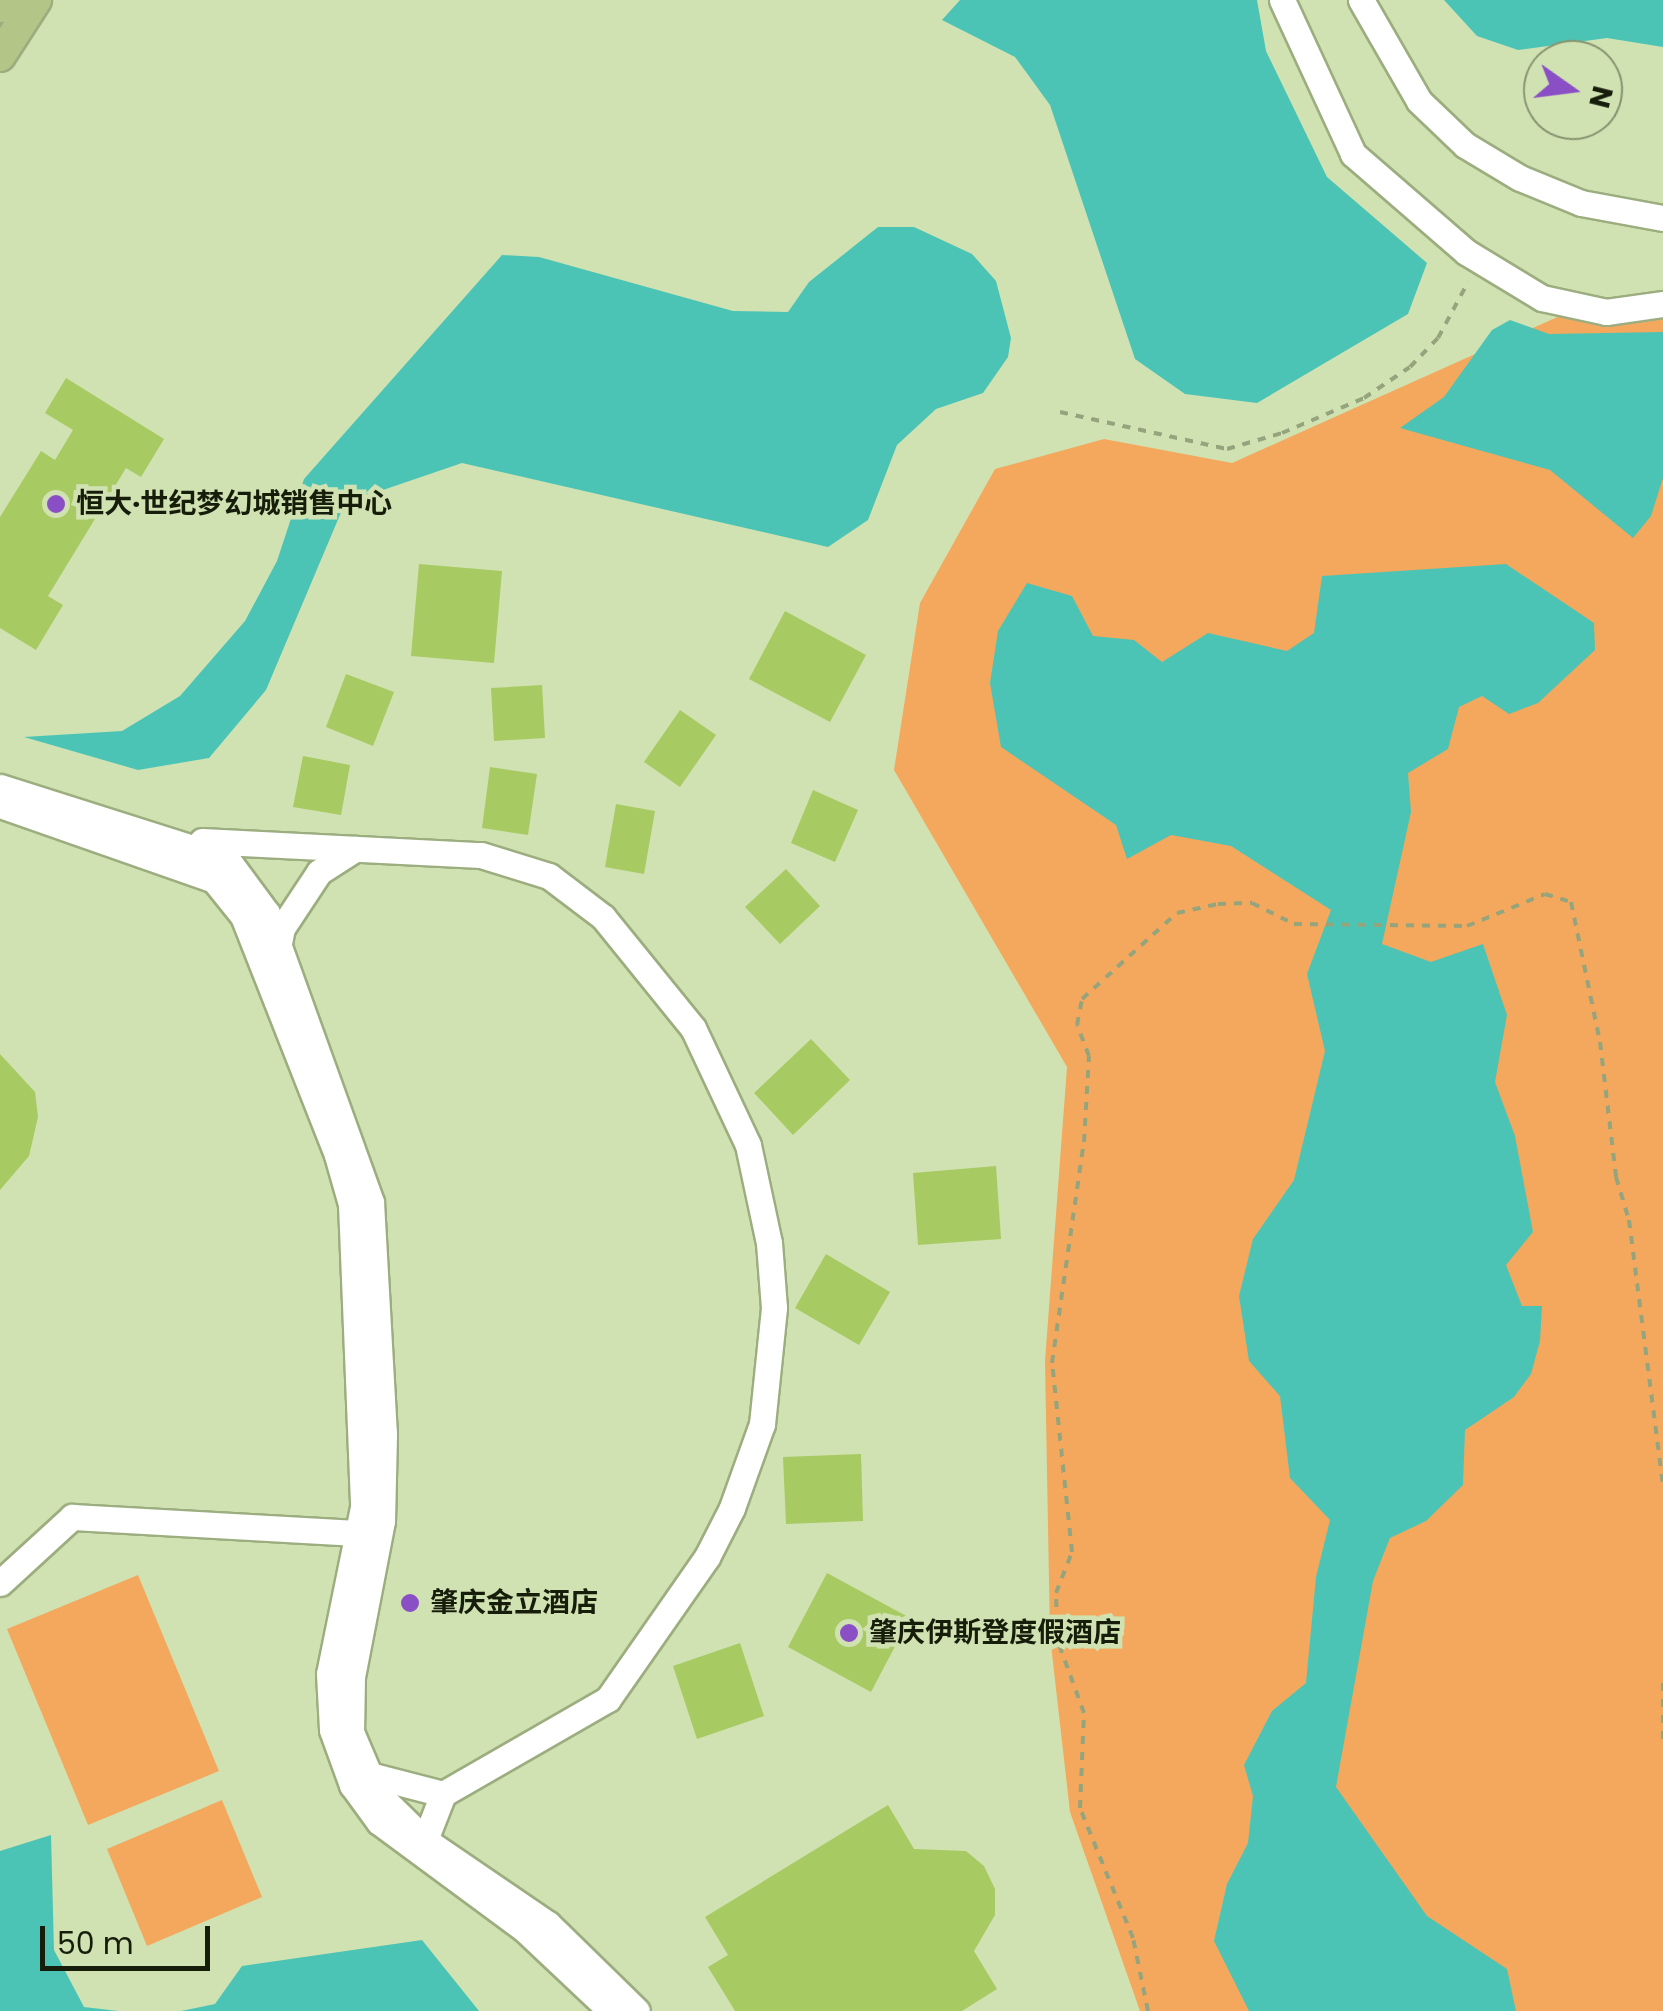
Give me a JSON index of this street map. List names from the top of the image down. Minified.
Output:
{"places":["恒大·世纪梦幻城销售中心","肇庆金立酒店","肇庆伊斯登度假酒店"],"scale_bar":"50 m","north":"right"}
